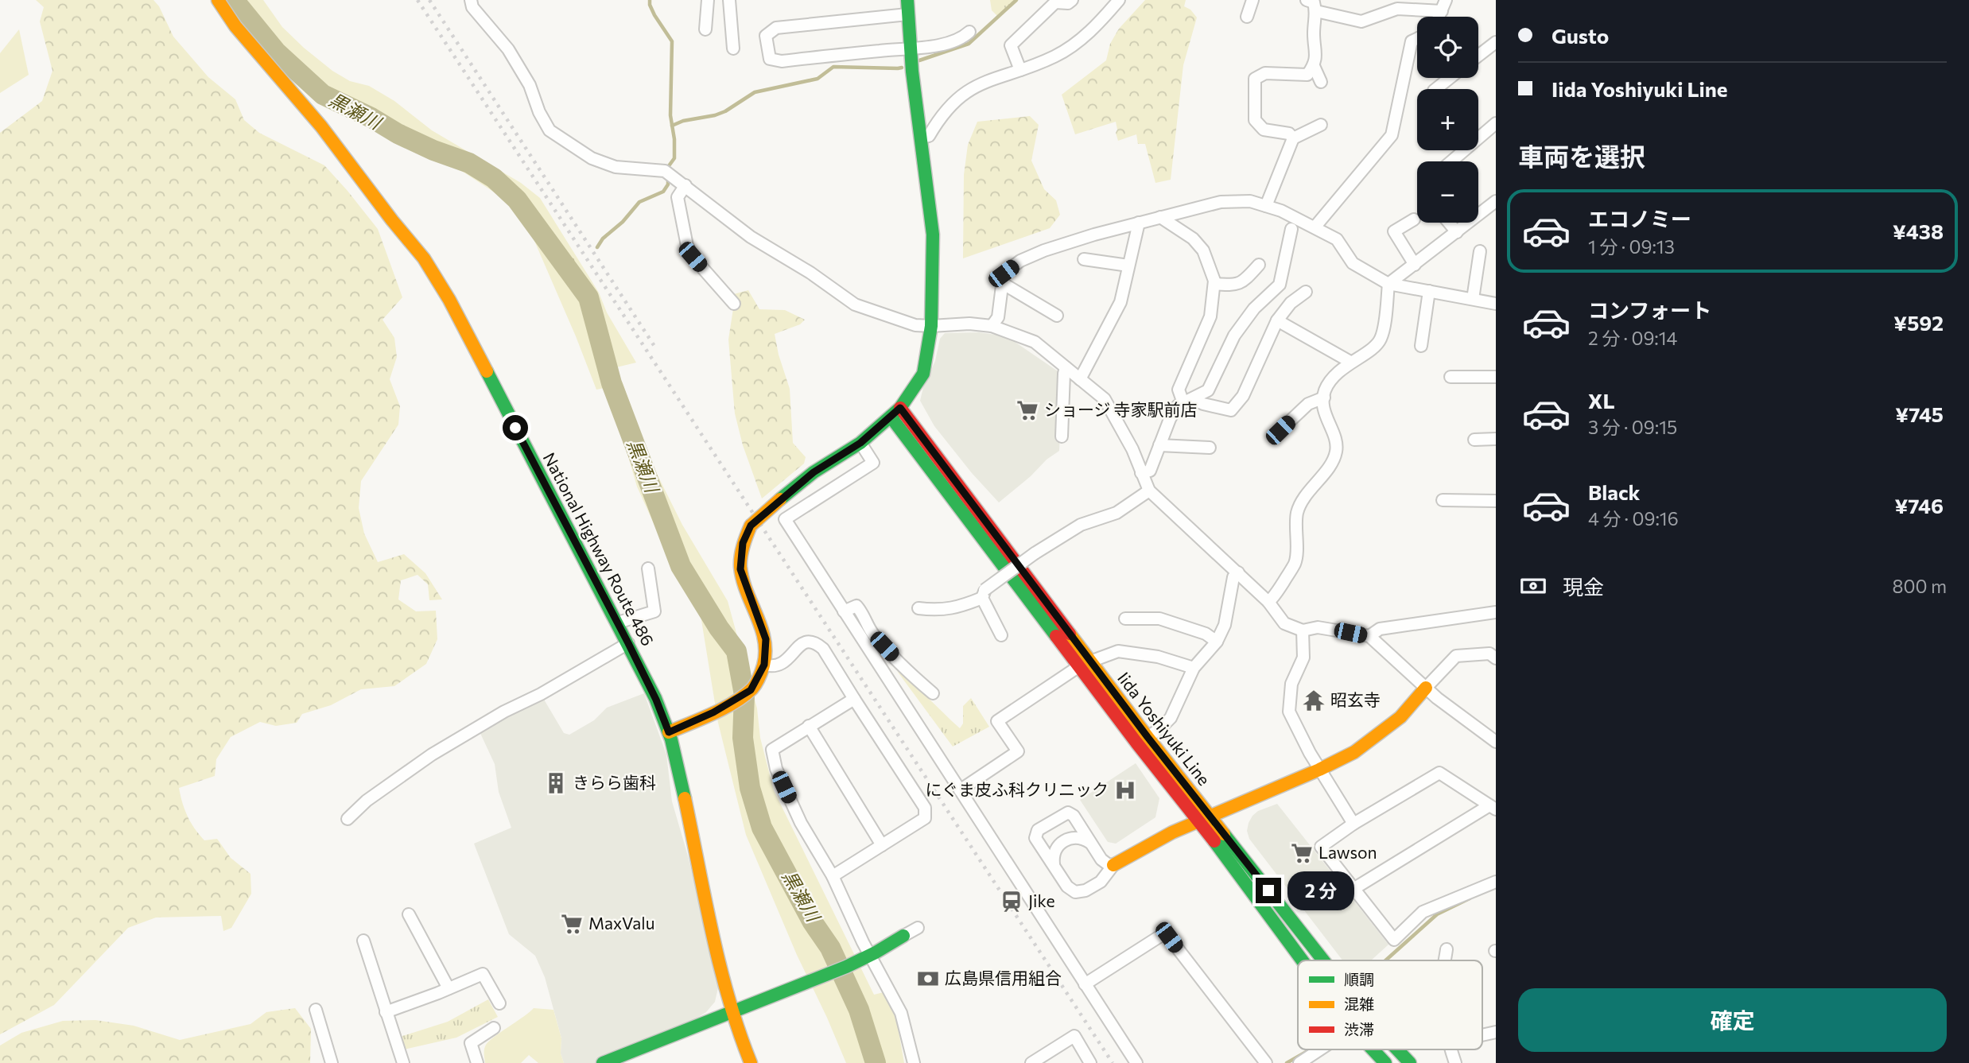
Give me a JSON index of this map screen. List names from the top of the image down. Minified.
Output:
{"streets":{"main road":["National Highway Route 486","Iida Yoshiyuki Line"]},"water":["黒瀬川"],"places":{"supermarket":["ショージ 寺家駅前店","Lawson","MaxValu"],"temple":["昭玄寺"],"building":["きらら歯科"],"hospital":["にぐま皮ふ科クリニック"],"station":["Jike"],"bank":["広島県信用組合"]},"legend":["順調","混雑","渋滞"],"page":{"banner":["Gusto","Iida Yoshiyuki Line"],"map_buttons":["+","−"],"heading":"車両を選択","list":[{"name":"エコノミー","note":"1 分 · 09:13","value":"¥438"},{"name":"コンフォート","note":"2 分 · 09:14","value":"¥592"},{"name":"XL","note":"3 分 · 09:15","value":"¥745"},{"name":"Black","note":"4 分 · 09:16","value":"¥746"}],"pay":["現金","800 m"],"bubble":"2 分","buttons":"確定"}}
